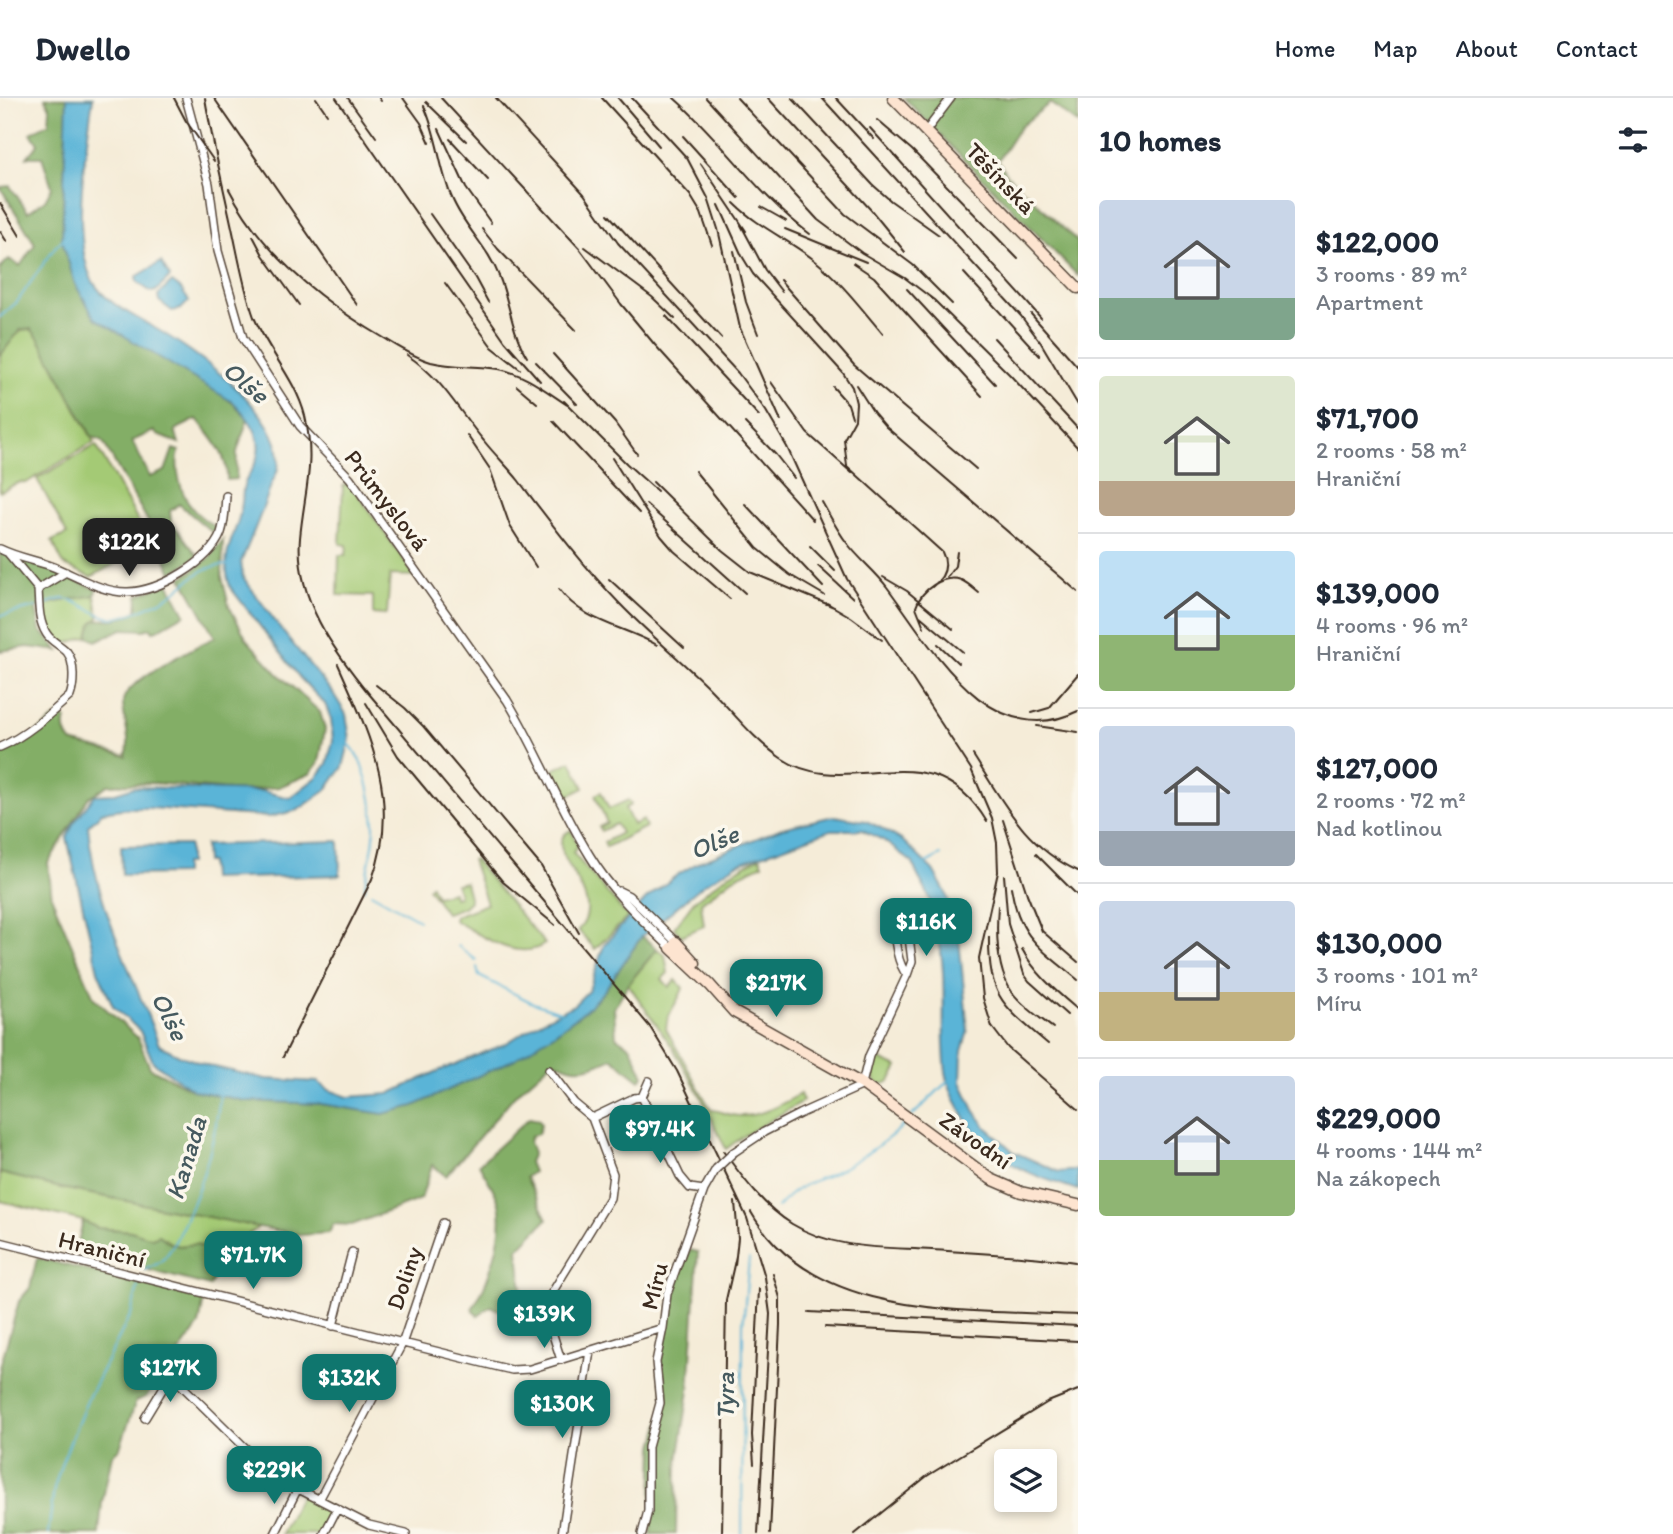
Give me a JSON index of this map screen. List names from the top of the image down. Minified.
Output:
{"streets":{"street":["Těšínská","Průmyslová","Závodní","Hraniční","Doliny","Míru"]},"crossings":[["Průmyslová","Závodní"],["Závodní","Míru"],["Hraniční","Doliny"],["Hraniční","Míru"]],"water":["Olše","Kanada","Tyra"],"page":{"header":"Dwello","nav":["Home","Map","About","Contact"],"heading":"10 homes","list":[{"name":"$122,000","note":"3 rooms · 89 m² · Apartment"},{"name":"$71,700","note":"2 rooms · 58 m² · Hraniční"},{"name":"$139,000","note":"4 rooms · 96 m² · Hraniční"},{"name":"$127,000","note":"2 rooms · 72 m² · Nad kotlinou"},{"name":"$130,000","note":"3 rooms · 101 m² · Míru"},{"name":"$229,000","note":"4 rooms · 144 m² · Na zákopech"}],"price":["$122K","$116K","$217K","$97.4K","$71.7K","$139K","$127K","$132K","$130K","$229K"]}}
